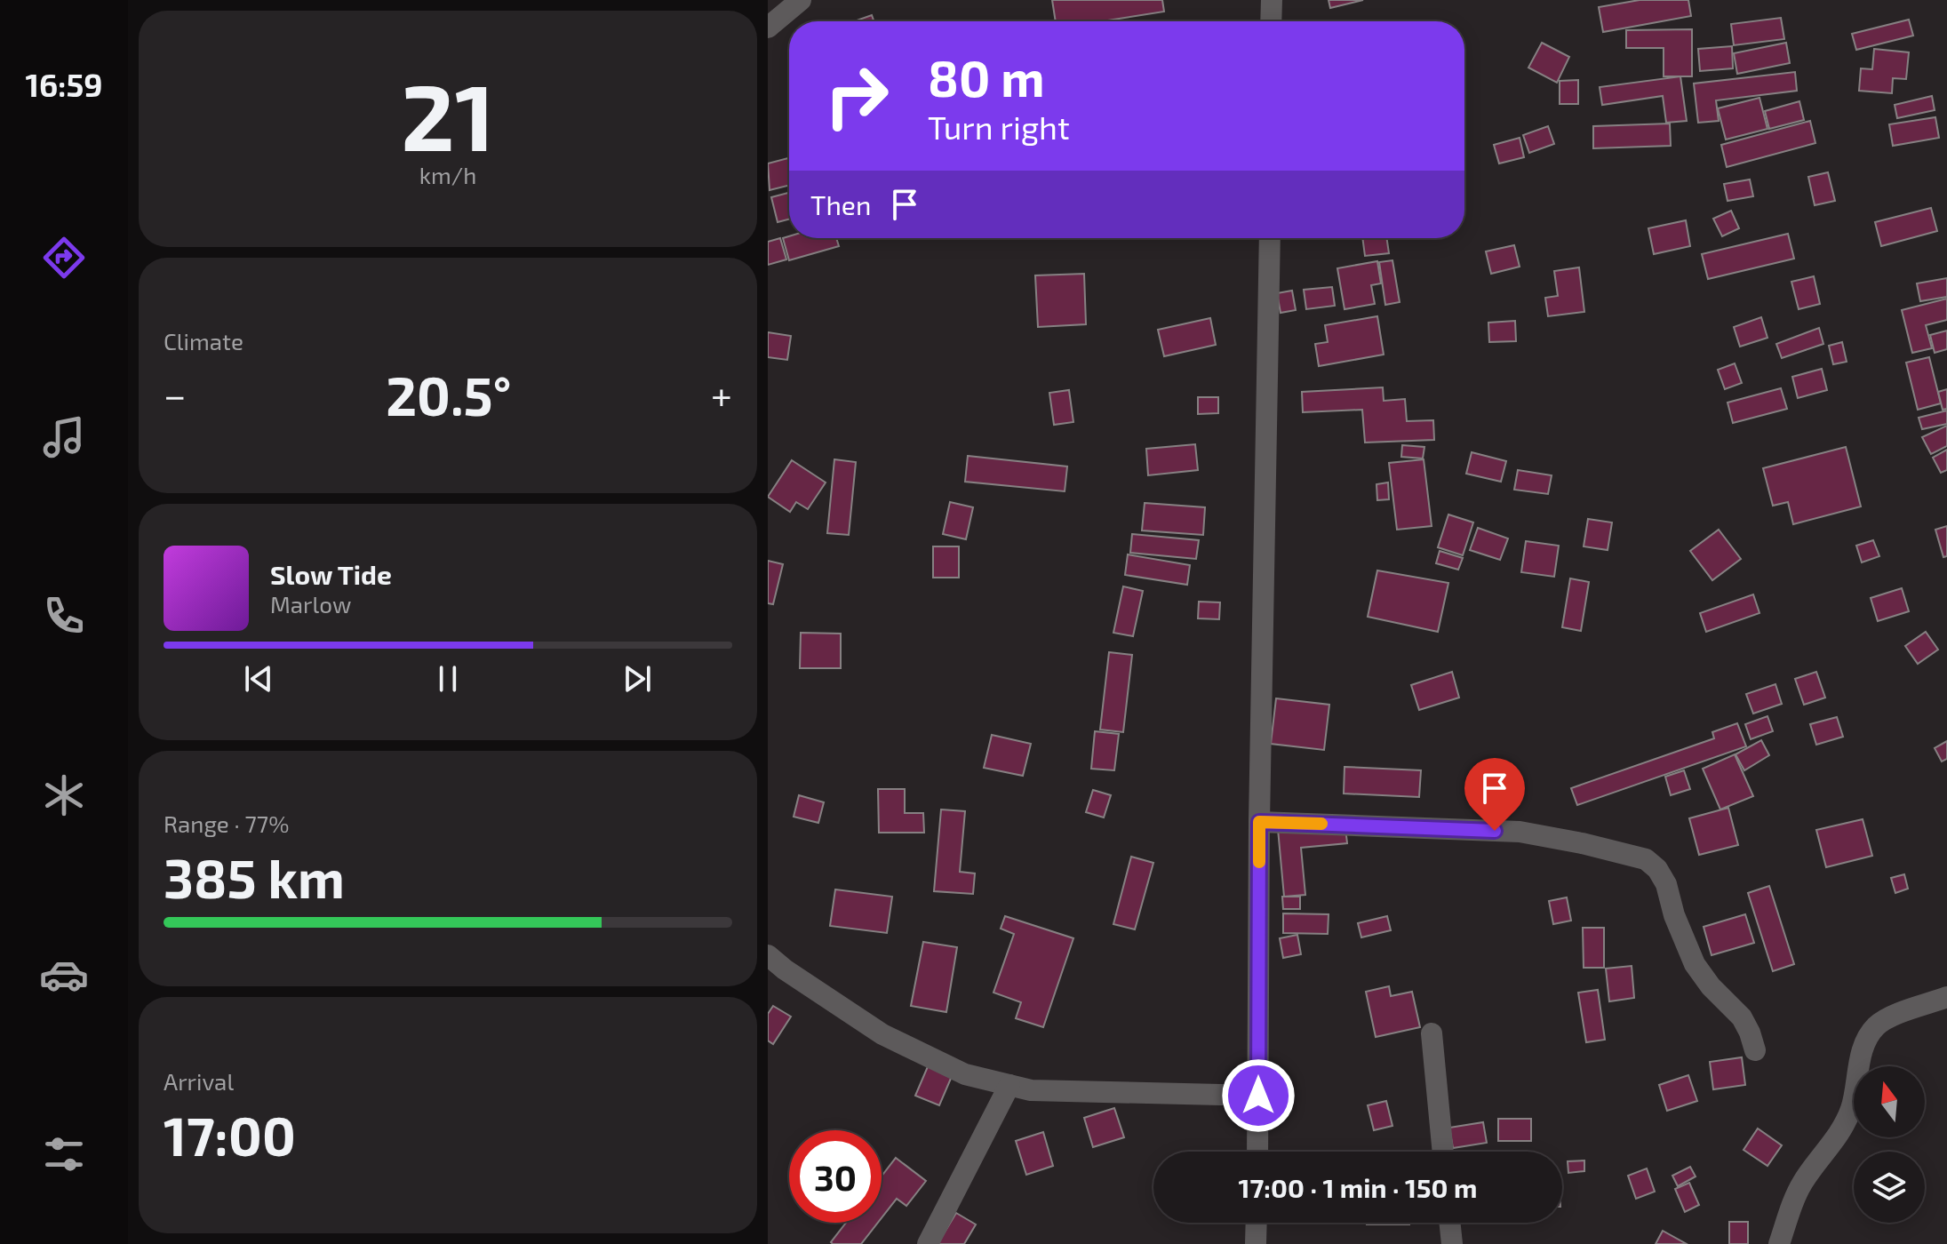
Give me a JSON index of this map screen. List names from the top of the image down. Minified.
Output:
{"north":"top","page":{"tabs":"16:59","tile":[["21","km/h"],"Climate",["Range · 77%","385 km"],["Arrival","17:00"]],"turn":["80 m","Turn right"],"then":"Then","heat":["−","20.5°","+"],"song":["Slow Tide","Marlow"],"limit":"30","trip":"17:00 · 1 min · 150 m"}}
